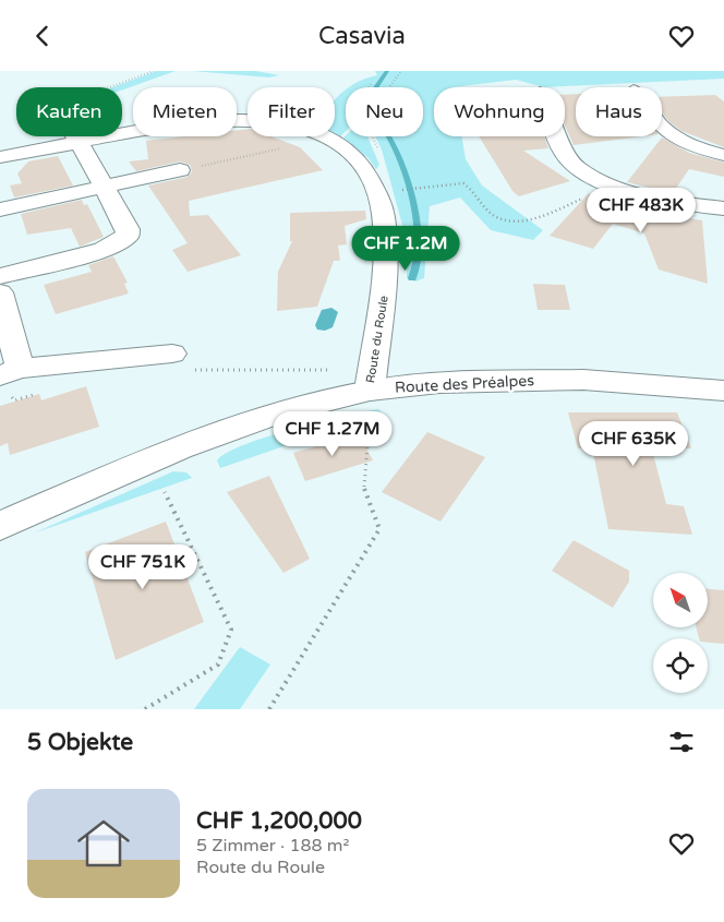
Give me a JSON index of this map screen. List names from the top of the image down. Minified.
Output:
{"streets":{"street":["Route du Roule","Route des Préalpes"]},"crossings":[["Route du Roule","Route des Préalpes"]],"north":"top left","page":{"header":"Casavia","chip":["Kaufen","Mieten","Filter","Neu","Wohnung","Haus"],"price":["CHF 483K","CHF 1.2M","CHF 1.27M","CHF 635K","CHF 751K"],"heading":"5 Objekte","list":[{"name":"CHF 1,200,000","note":"5 Zimmer · 188 m² · Route du Roule"}]}}
